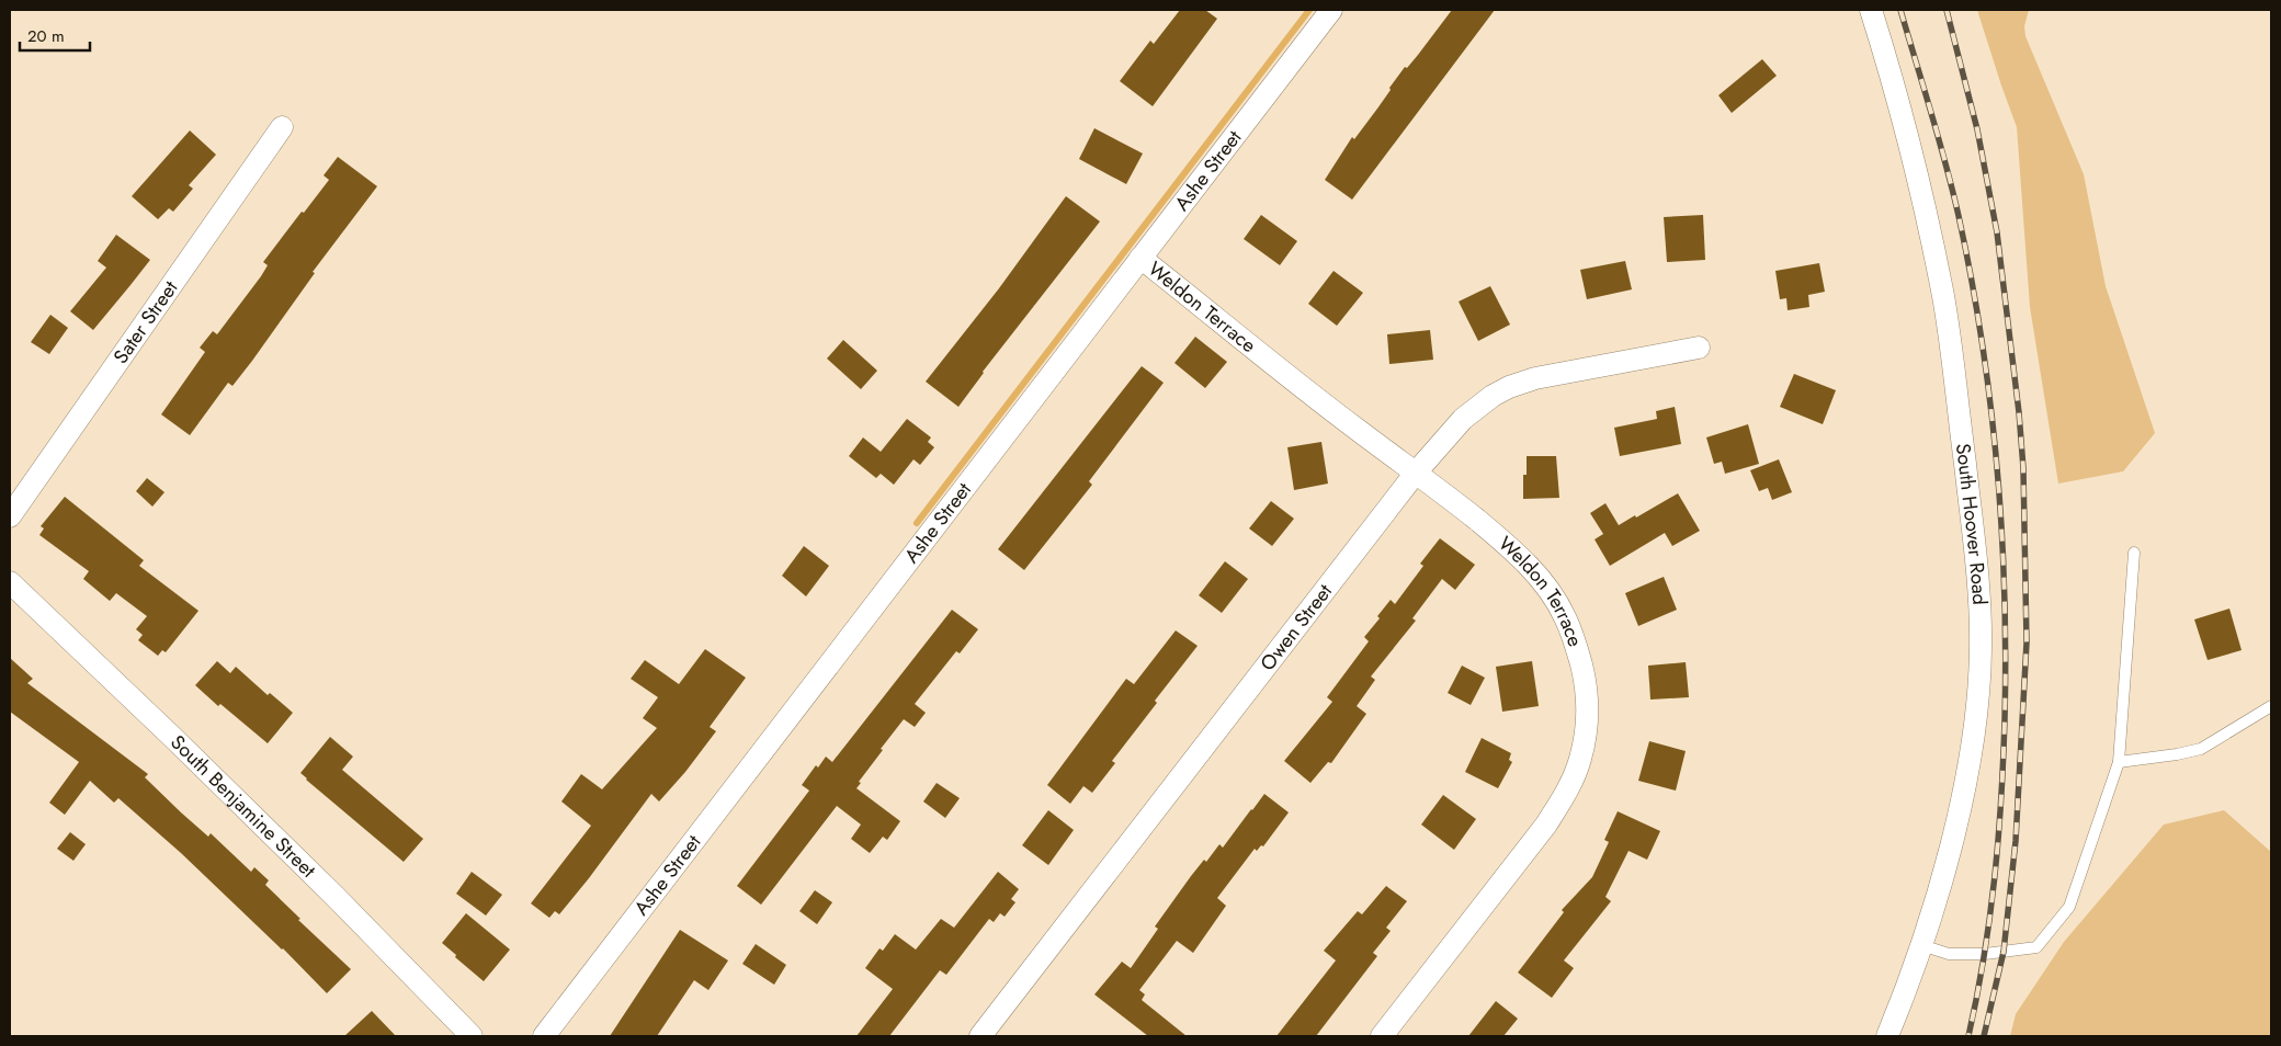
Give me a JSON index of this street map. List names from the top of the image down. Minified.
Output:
{"streets":{"street":["Ashe Street","Weldon Terrace","Sater Street","South Hoover Road","Owen Street","South Benjamine Street"]},"crossings":[["Ashe Street","Weldon Terrace"],["Weldon Terrace","Owen Street"]],"scale_bar":"20 m"}
